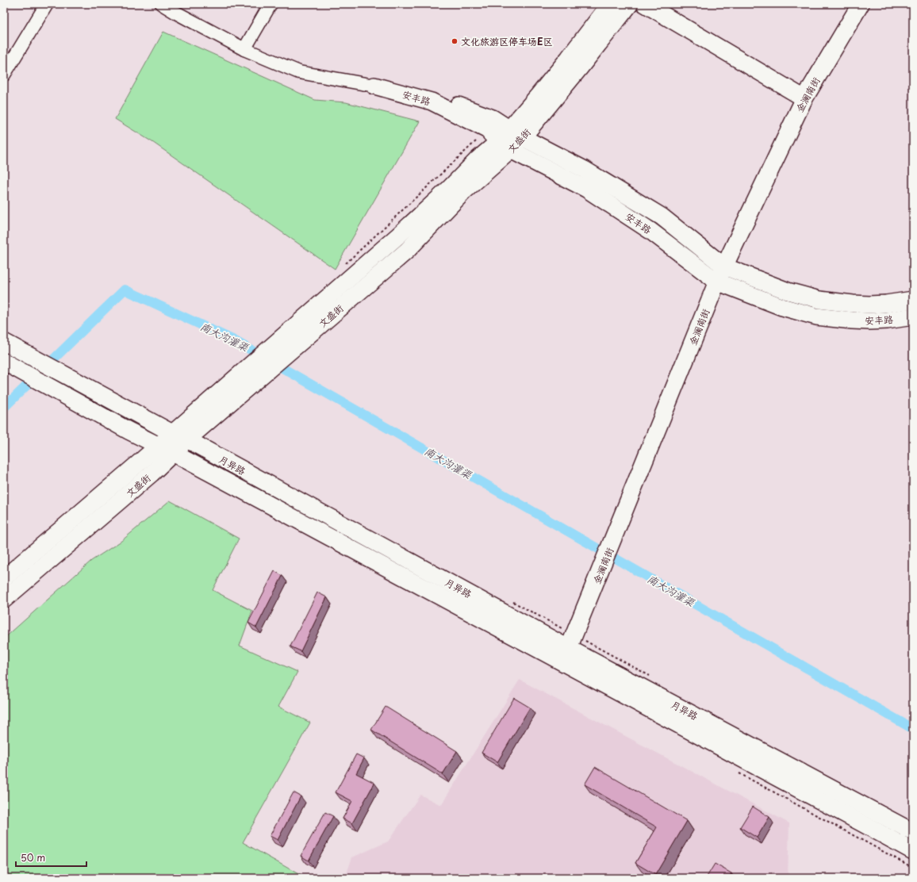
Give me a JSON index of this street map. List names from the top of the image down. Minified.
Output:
{"streets":{"main road":["金澜南街","安丰路","文盛街","月异路"]},"crossings":[["金澜南街","安丰路"],["金澜南街","月异路"],["安丰路","文盛街"],["文盛街","月异路"]],"water":["南大沟灌渠"],"places":["文化旅游区停车场E区"],"scale_bar":"50 m"}
